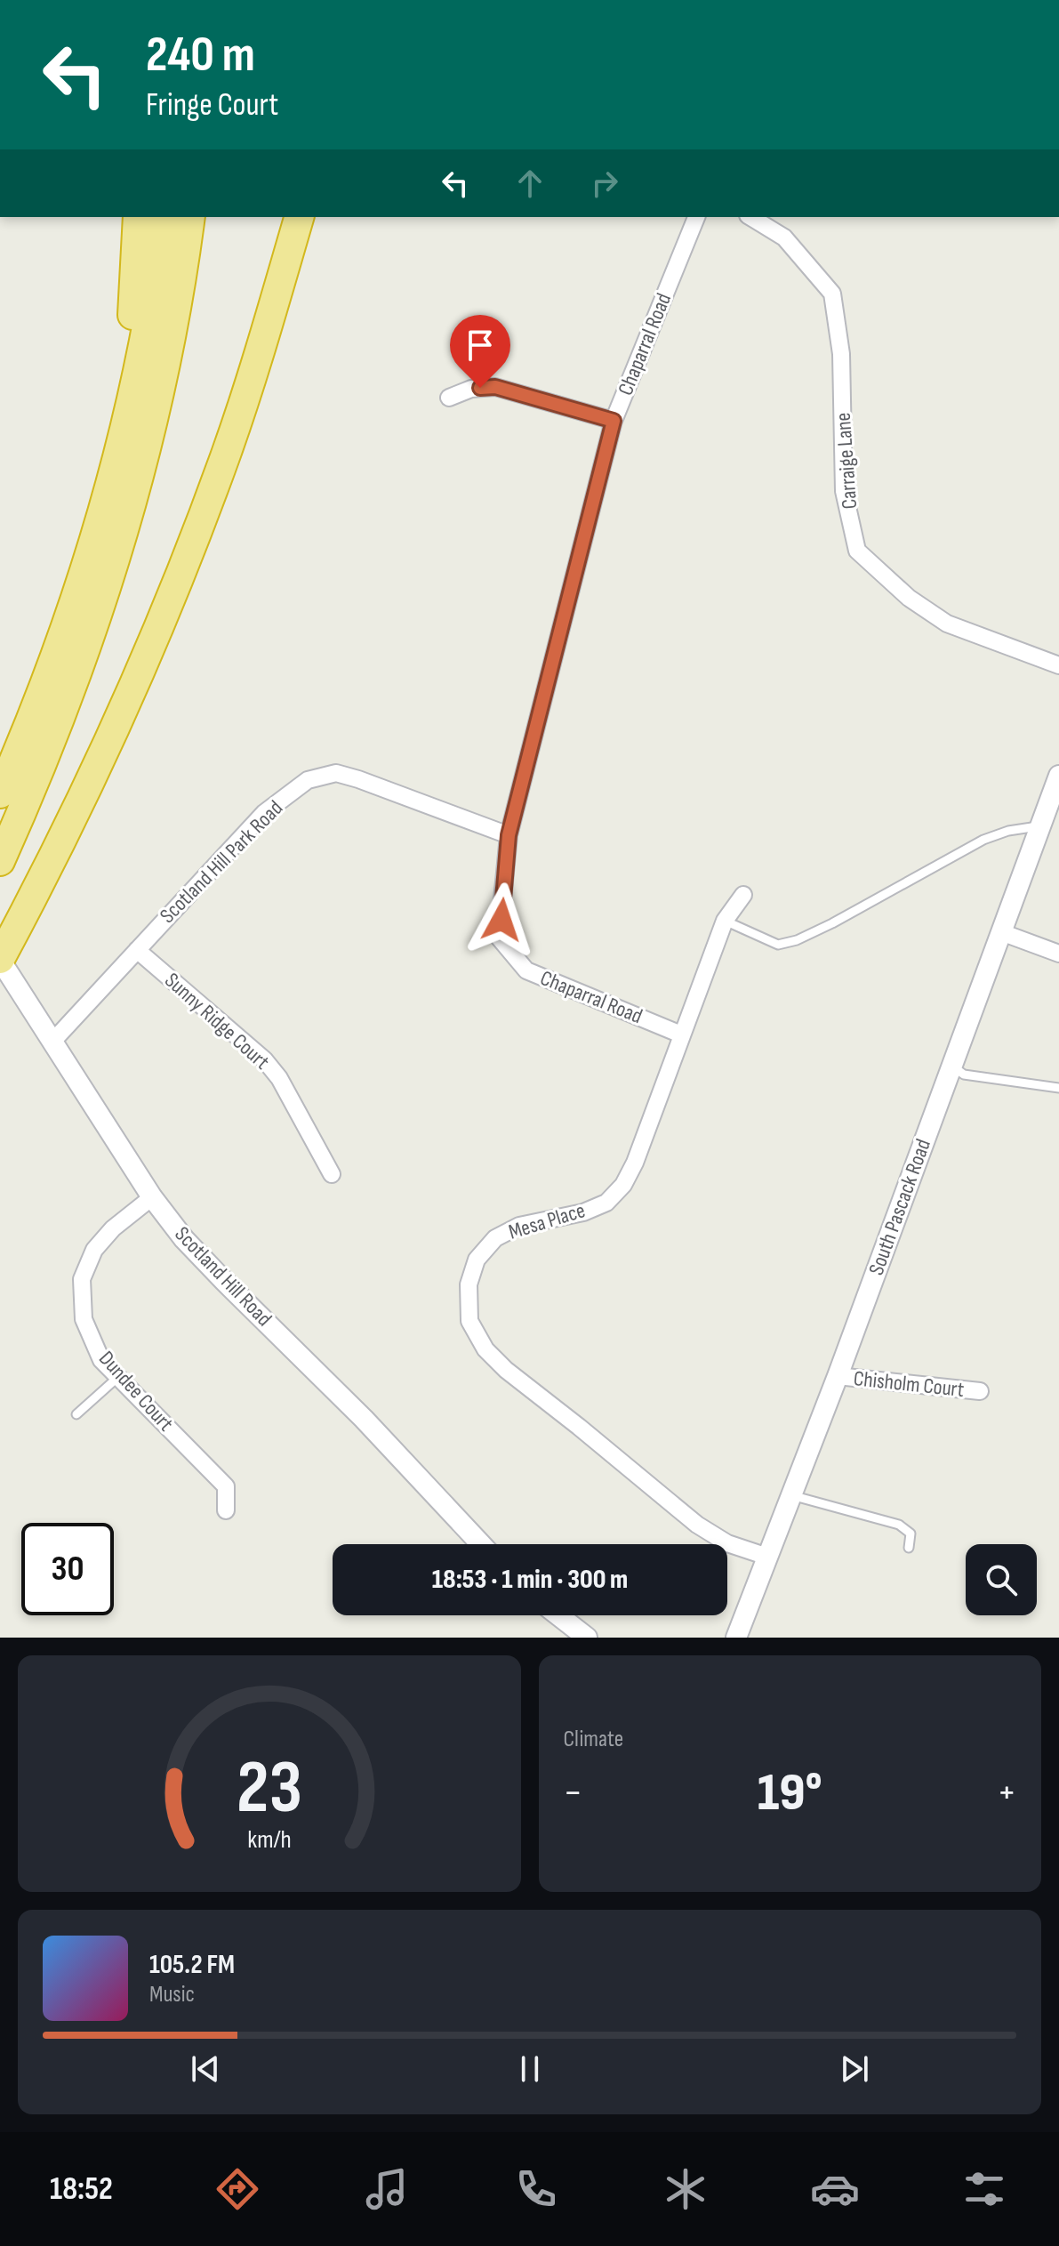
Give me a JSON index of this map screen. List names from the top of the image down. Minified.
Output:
{"streets":{"street":["Chaparral Road","Carraige Lane","Scotland Hill Park Road","Sunny Ridge Court","South Pascack Road","Mesa Place","Scotland Hill Road","Chisholm Court","Dundee Court"]},"crossings":[["Chaparral Road","Scotland Hill Park Road"],["Chaparral Road","Mesa Place"],["Scotland Hill Park Road","Sunny Ridge Court"],["Scotland Hill Park Road","Scotland Hill Road"],["South Pascack Road","Mesa Place"],["South Pascack Road","Chisholm Court"],["Scotland Hill Road","Dundee Court"]],"page":{"turn":["240 m","Fringe Court"],"limit":"30","trip":"18:53 · 1 min · 300 m","tile":"Climate","heat":["−","19°","+"],"song":["105.2 FM","Music"],"tabs":"18:52","gauge":["23","km/h"]}}
